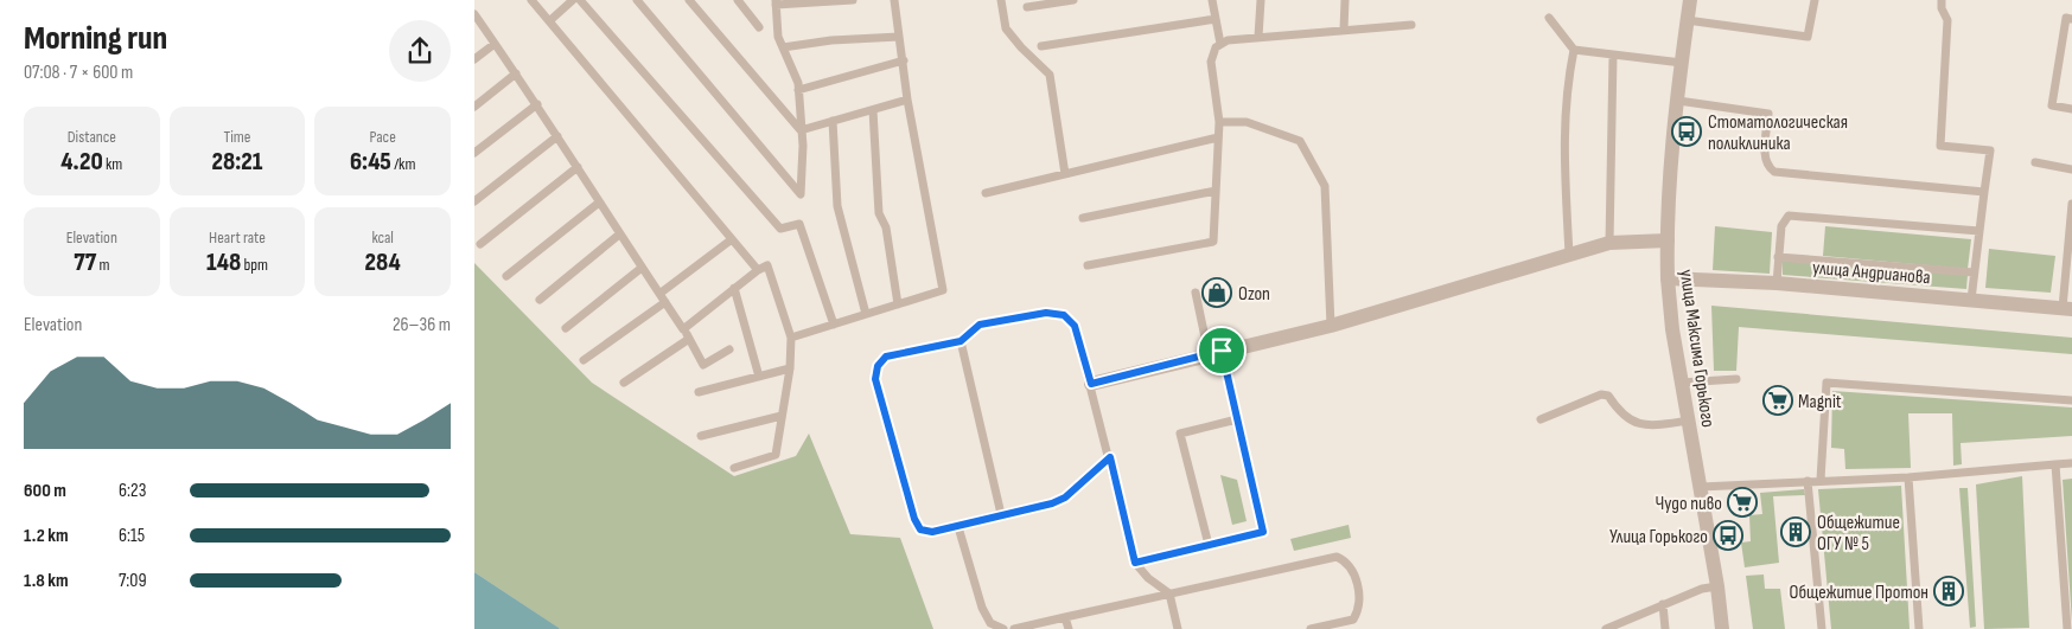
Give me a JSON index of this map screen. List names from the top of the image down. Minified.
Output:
{"streets":{"street":["улица Андрианова","улица Максима Горького"]},"crossings":[["улица Андрианова","улица Максима Горького"]],"places":{"bus stop":["Стоматологическая поликлиника","Улица Горького"],"shop":["Ozon"],"supermarket":["Magnit","Чудо пиво"],"building":["Общежитие ОГУ № 5","Общежитие Протон"]},"page":{"heading":["Morning run","07:08 · 7 × 600 m"],"stats":[["Distance","4.20 km"],["Time","28:21"],["Pace","6:45 /km"],["Elevation","77 m"],["Heart rate","148 bpm"],["kcal","284"]],"chart":["Elevation","26–36 m"],"list":[{"name":"600 m","note":"6:23"},{"name":"1.2 km","note":"6:15"},{"name":"1.8 km","note":"7:09"}]}}
